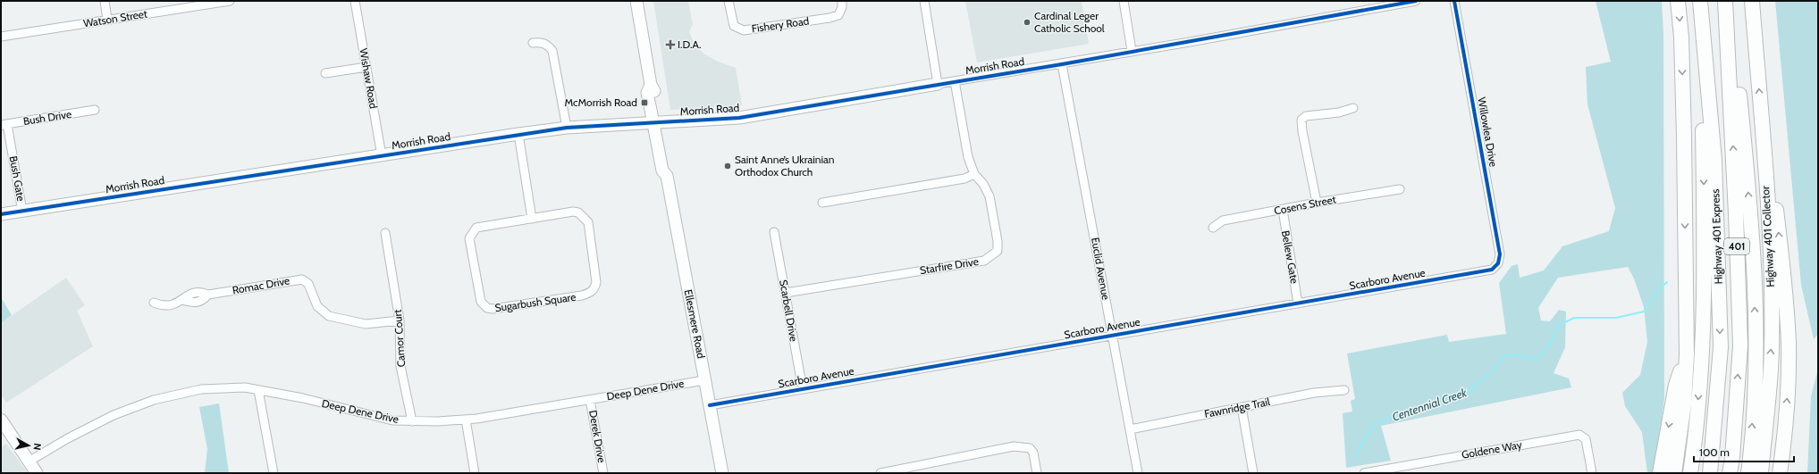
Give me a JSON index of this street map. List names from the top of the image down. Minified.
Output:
{"streets":{"highway":["Highway 401 Express","Highway 401 Collector","401"],"street":["Watson Street","Fishery Road","Morrish Road","Wishaw Road","Bush Drive","Willowlea Drive","Bush Gate","Cosens Street","Bellew Gate","Starfire Drive","Euclid Avenue","Scarboro Avenue","Romac Drive","Sugarbush Square","Scarbell Drive","Ellesmere Road","Camor Court","Deep Dene Drive","Fawnridge Trail","Derek Drive","Goldene Way"]},"crossings":[["Morrish Road","Wishaw Road"],["Morrish Road","Bush Gate"],["Morrish Road","Starfire Drive"],["Morrish Road","Euclid Avenue"],["Morrish Road","Ellesmere Road"],["Bush Drive","Bush Gate"],["Willowlea Drive","Scarboro Avenue"],["Cosens Street","Bellew Gate"],["Bellew Gate","Scarboro Avenue"],["Starfire Drive","Scarbell Drive"],["Euclid Avenue","Scarboro Avenue"],["Euclid Avenue","Fawnridge Trail"],["Scarboro Avenue","Scarbell Drive"],["Scarboro Avenue","Ellesmere Road"],["Romac Drive","Camor Court"],["Ellesmere Road","Deep Dene Drive"],["Camor Court","Deep Dene Drive"],["Deep Dene Drive","Derek Drive"]],"water":["Centennial Creek"],"places":{"other":["Cardinal Leger Catholic School","Saint Anne’s Ukrainian Orthodox Church"],"health":["I.D.A."],"transit":["McMorrish Road"]},"scale_bar":"100 m","north":"right"}
